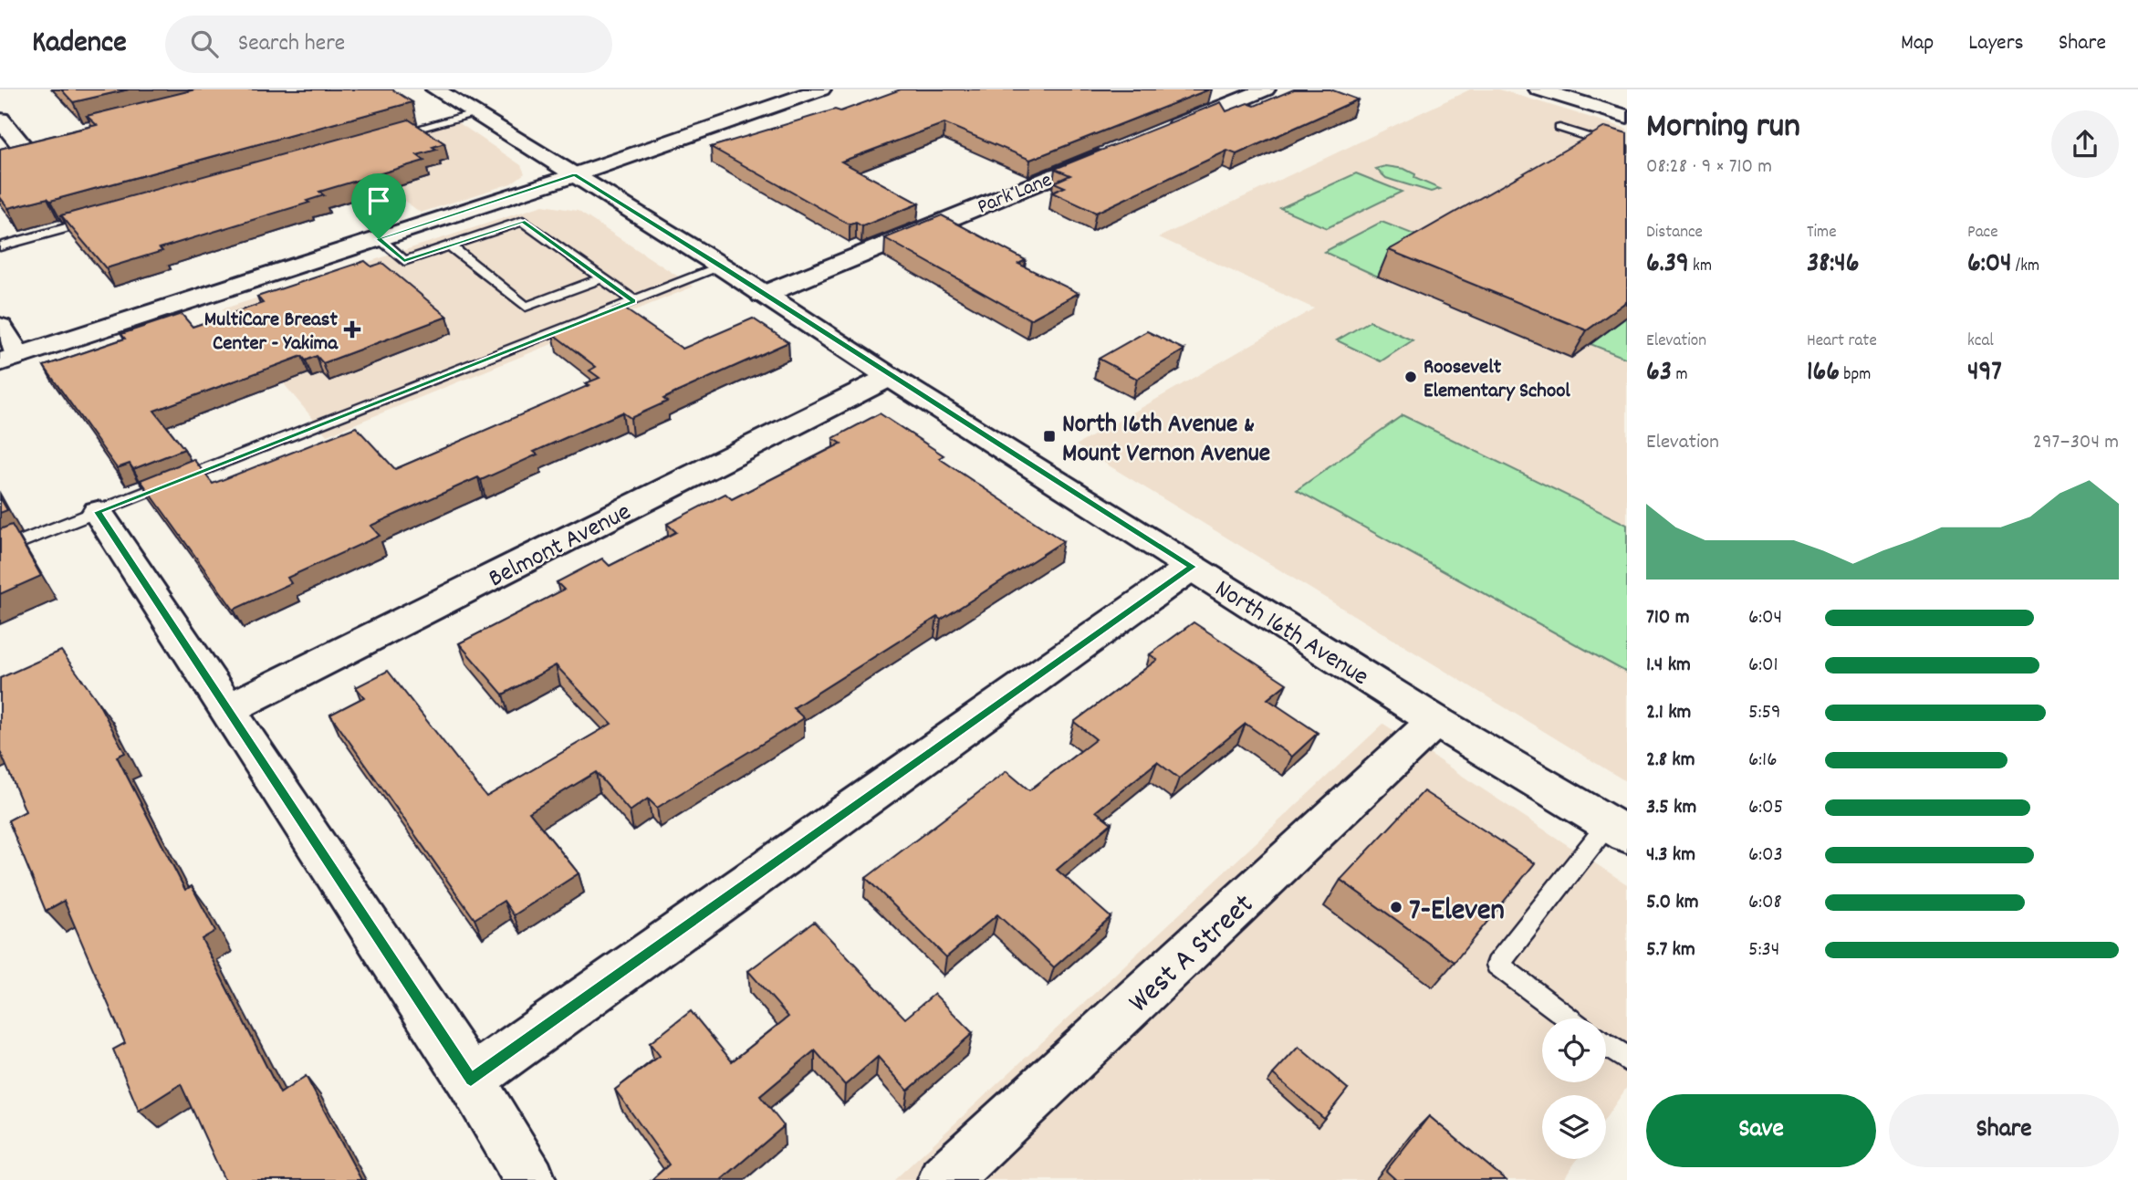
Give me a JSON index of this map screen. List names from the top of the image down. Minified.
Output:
{"streets":{"street":["Park Lane","Belmont Avenue","North 16th Avenue","West A Street"]},"crossings":[["Park Lane","North 16th Avenue"],["Belmont Avenue","North 16th Avenue"],["North 16th Avenue","West A Street"]],"places":{"health":["MultiCare Breast Center - Yakima"],"other":["Roosevelt Elementary School","7-Eleven"],"transit":["North 16th Avenue & Mount Vernon Avenue"]},"page":{"header":"Kadence","search":"Search here","nav":["Map","Layers","Share"],"heading":["Morning run","08:28 · 9 × 710 m"],"stats":[["Distance","6.39 km"],["Time","38:46"],["Pace","6:04 /km"],["Elevation","63 m"],["Heart rate","166 bpm"],["kcal","497"]],"chart":["Elevation","297–304 m"],"list":[{"name":"710 m","note":"6:04"},{"name":"1.4 km","note":"6:01"},{"name":"2.1 km","note":"5:59"},{"name":"2.8 km","note":"6:16"},{"name":"3.5 km","note":"6:05"},{"name":"4.3 km","note":"6:03"},{"name":"5.0 km","note":"6:08"},{"name":"5.7 km","note":"5:34"}],"buttons":["Save","Share"]}}
